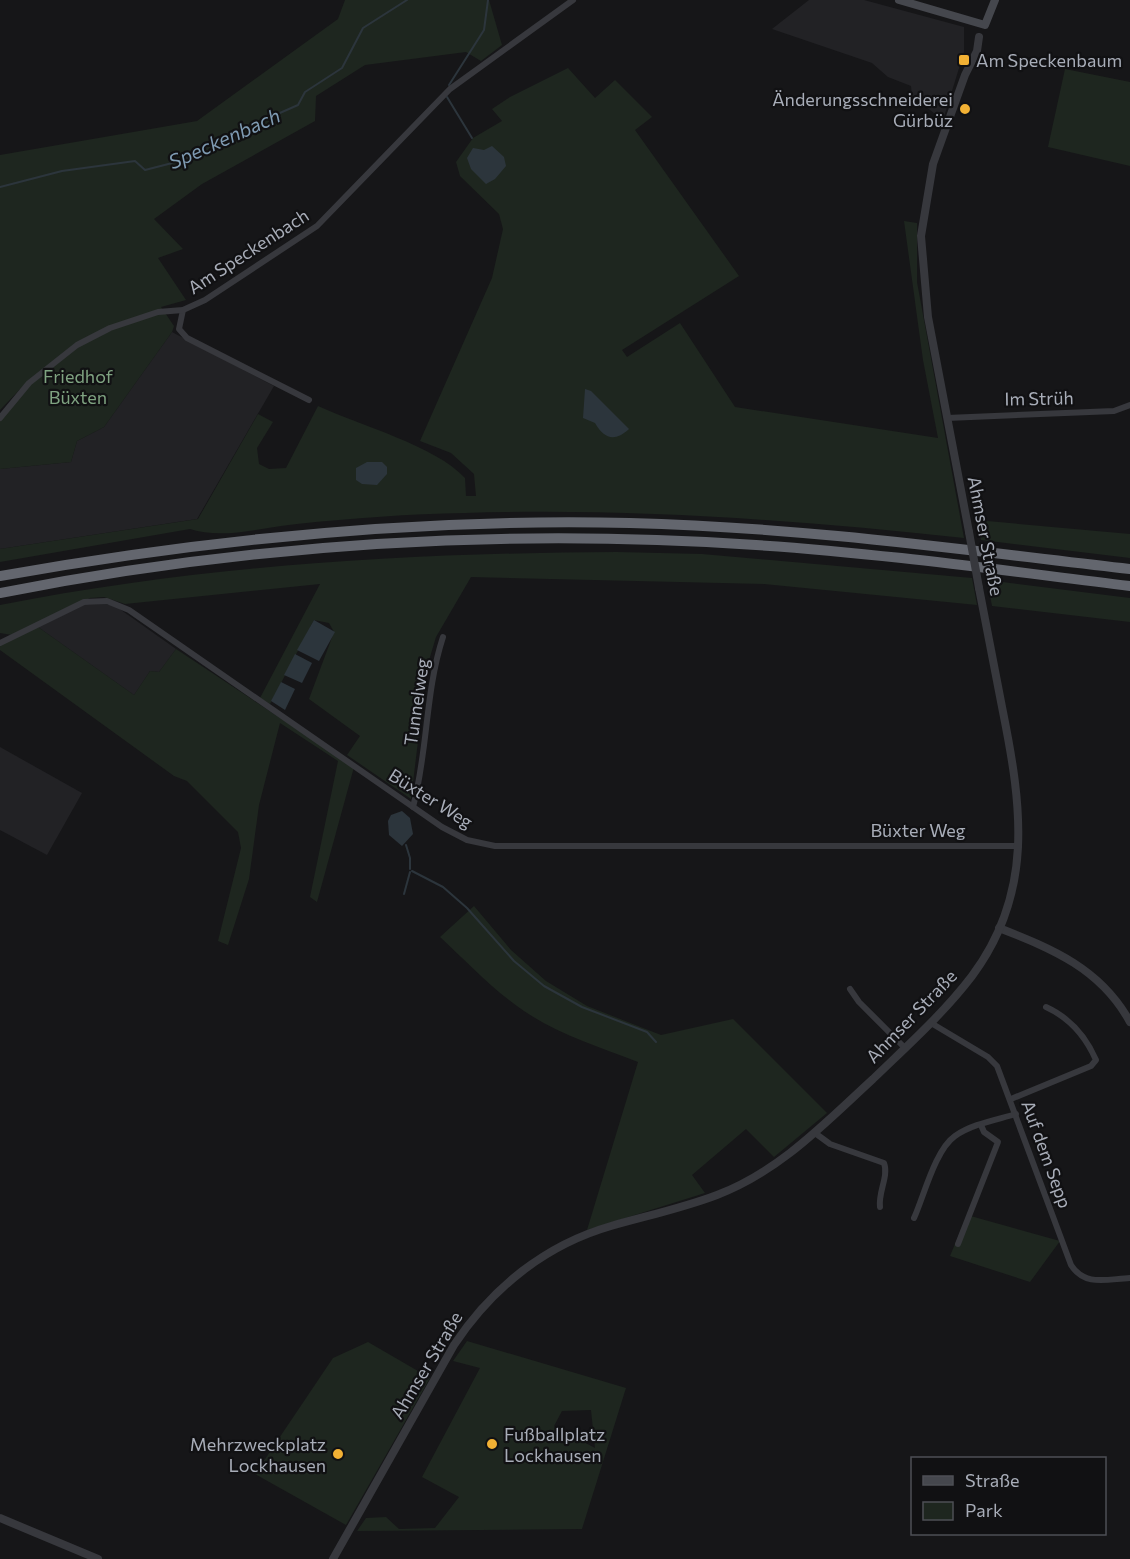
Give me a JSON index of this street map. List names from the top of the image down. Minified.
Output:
{"streets":{"main road":["Ahmser Straße"],"street":["Am Speckenbach","Im Strüh","Tunnelweg","Büxter Weg","Auf dem Sepp"]},"crossings":[["Im Strüh","Ahmser Straße"],["Ahmser Straße","Büxter Weg"],["Ahmser Straße","Auf dem Sepp"],["Tunnelweg","Büxter Weg"]],"water":["Speckenbach"],"parks":["Friedhof Büxten"],"places":{"transit":["Am Speckenbaum"],"other":["Änderungsschneiderei Gürbüz","Fußballplatz Lockhausen","Mehrzweckplatz Lockhausen"]},"legend":["Straße","Park"]}
